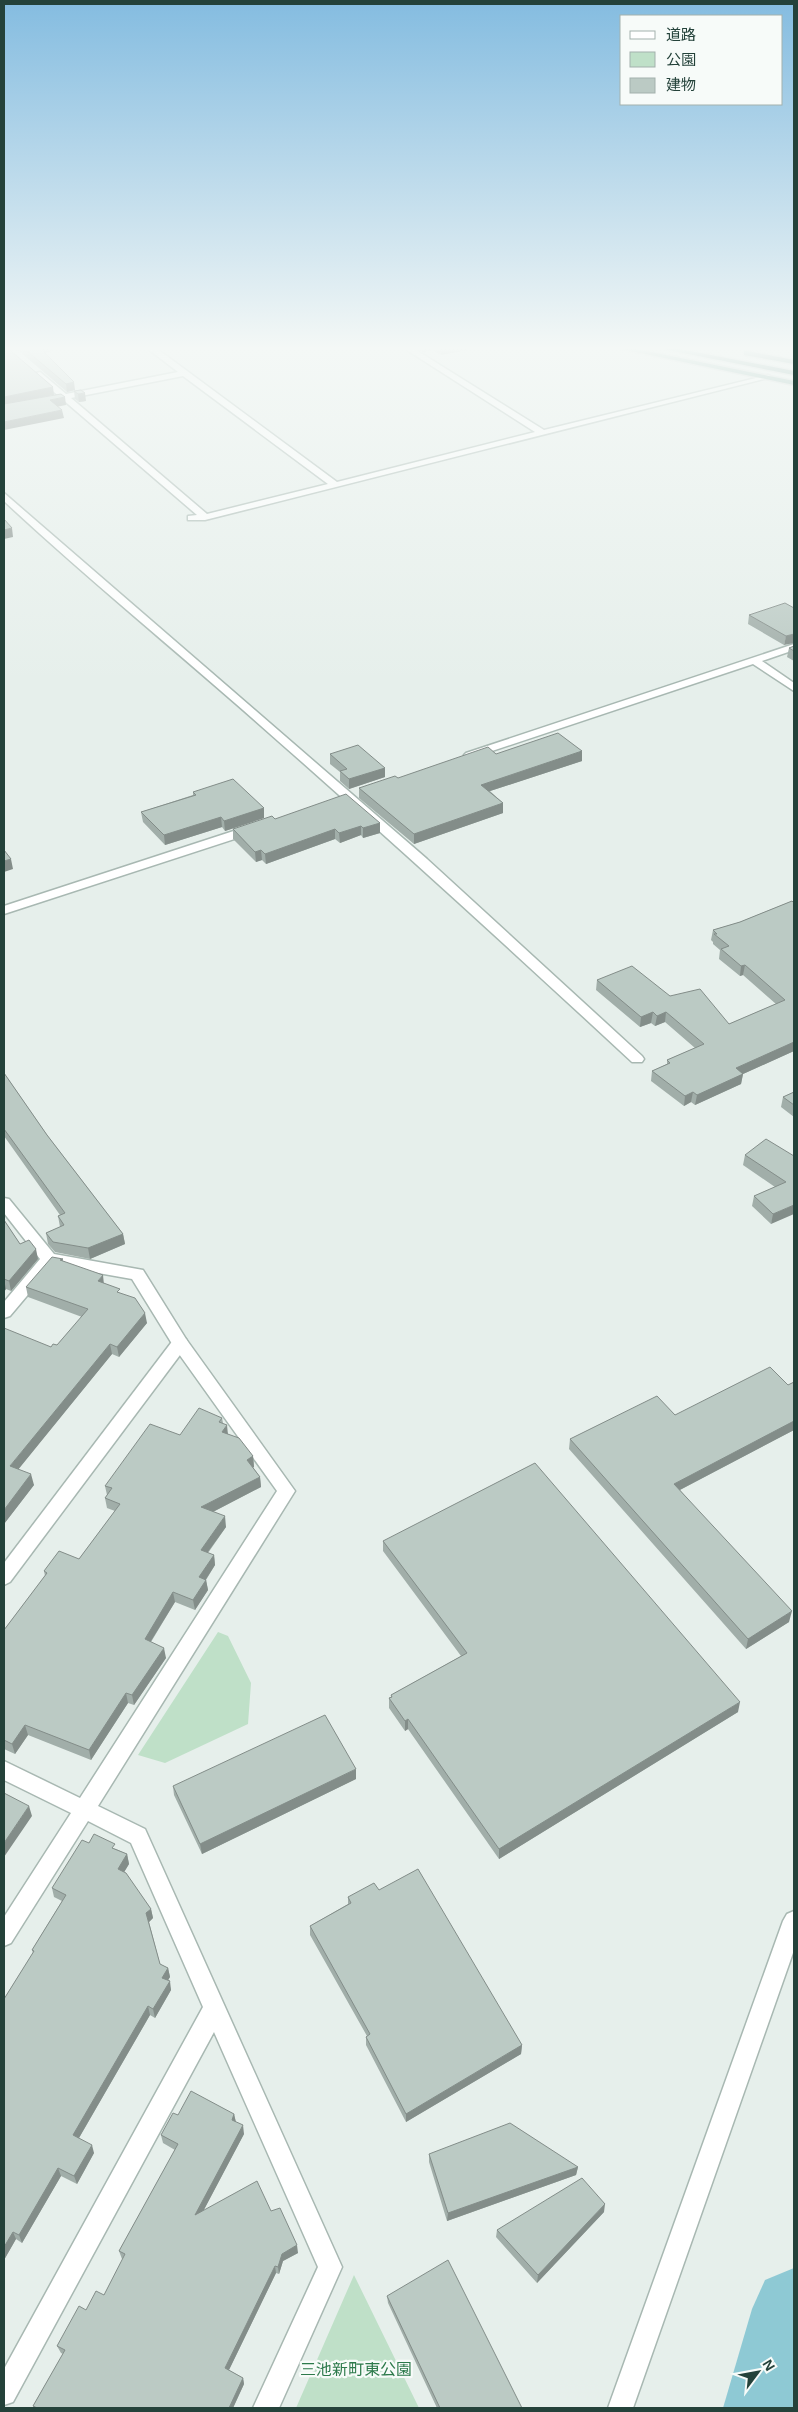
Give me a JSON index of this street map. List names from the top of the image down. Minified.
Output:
{"parks":["三池新町東公園"],"legend":["道路","公園","建物"],"north":"top right"}
